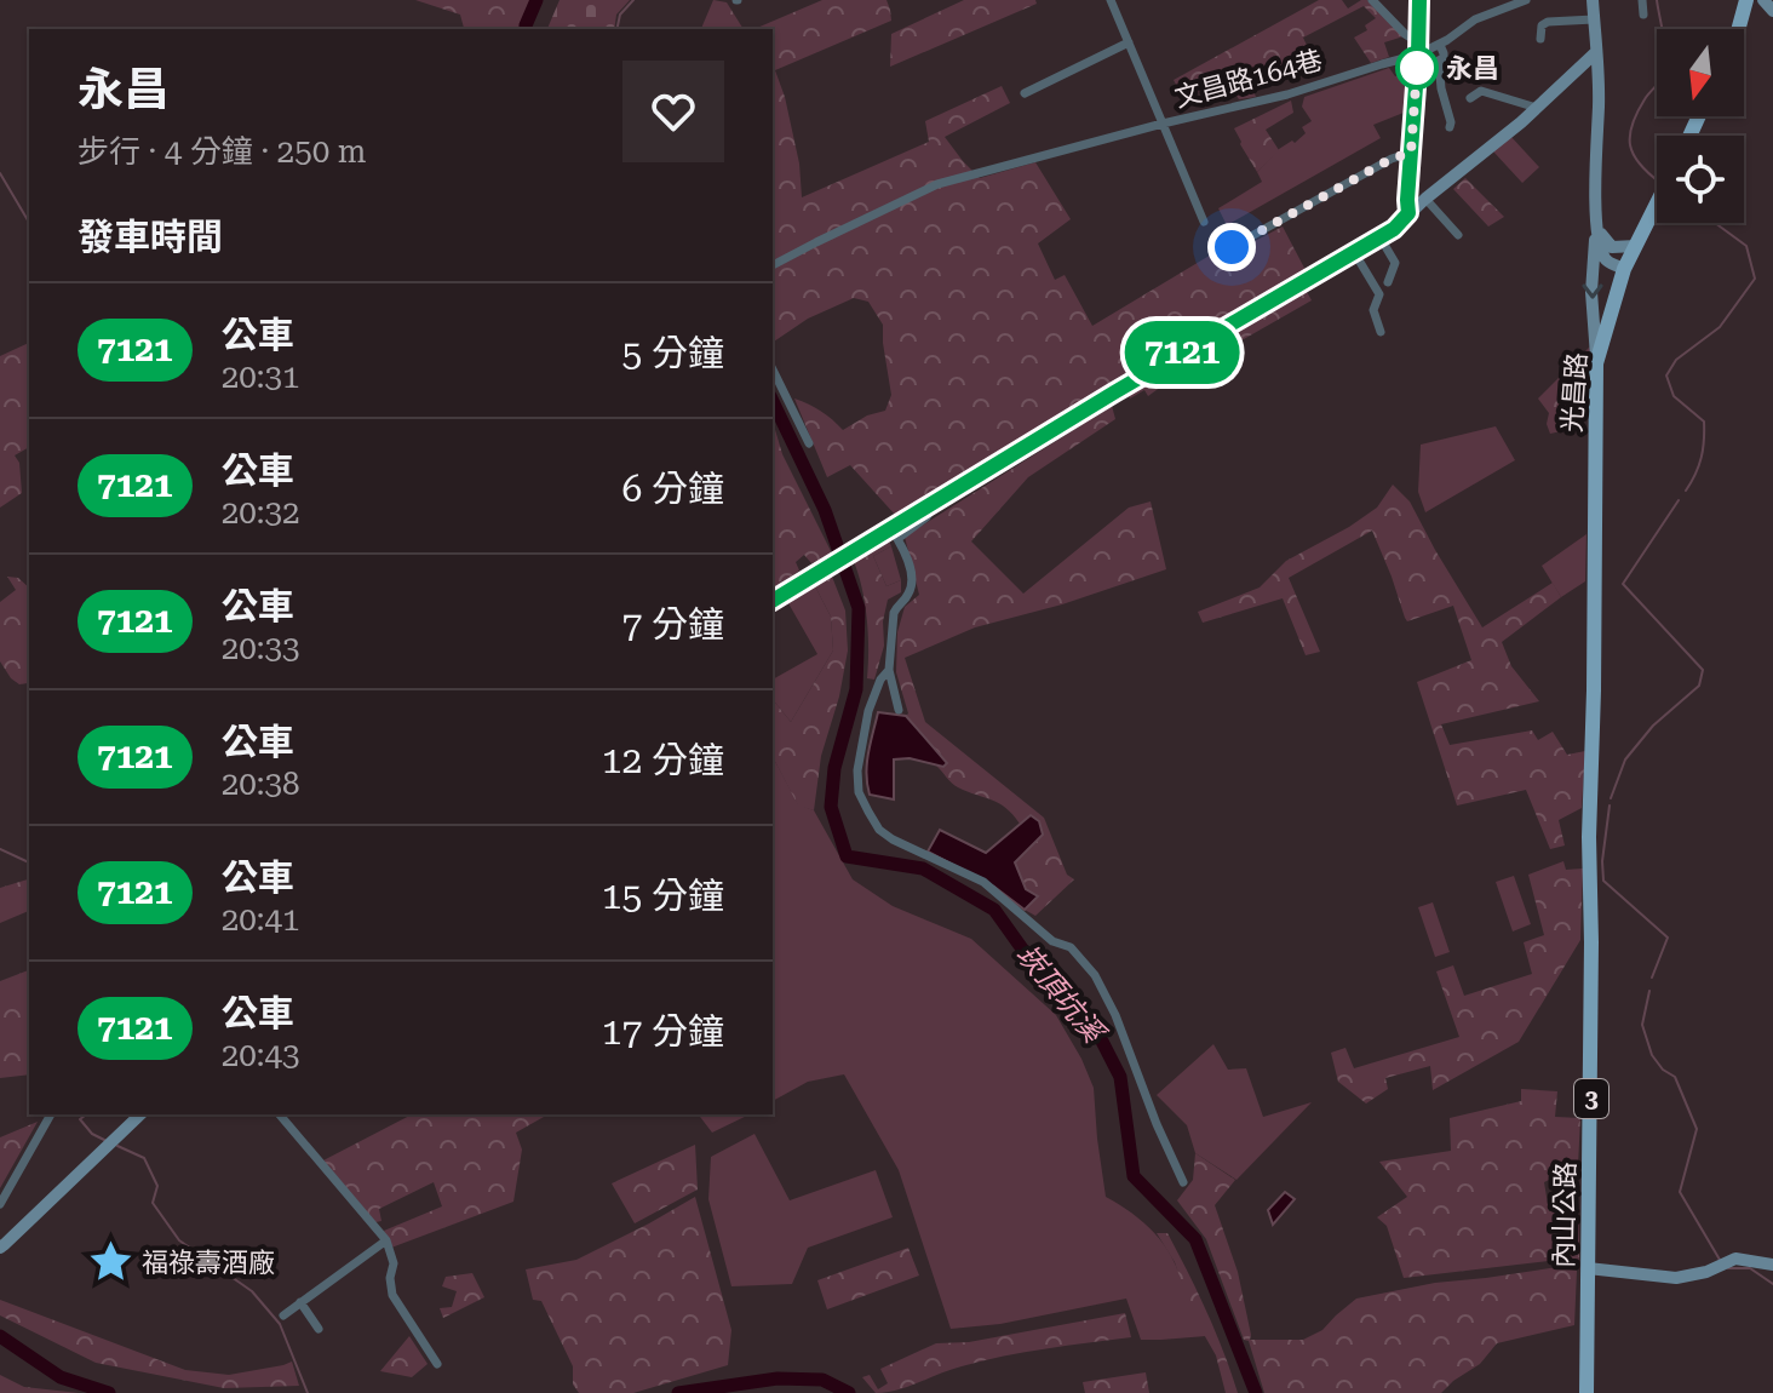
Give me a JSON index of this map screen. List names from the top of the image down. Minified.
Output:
{"streets":{"main road":["光昌路","3","內山公路"],"street":["文昌路164巷"]},"crossings":[["光昌路","3"],["光昌路","內山公路"]],"water":["崁頂坑溪"],"places":{"other":["永昌"],"place":["福祿壽酒廠"]},"lines":["bus line 7121"],"north":"bottom","page":{"on_map":"7121","heading":[["永昌","步行 · 4 分鐘 · 250 m"],"發車時間"],"list":[{"mark":"7121","name":"公車","note":"20:31","value":"5 分鐘"},{"mark":"7121","name":"公車","note":"20:32","value":"6 分鐘"},{"mark":"7121","name":"公車","note":"20:33","value":"7 分鐘"},{"mark":"7121","name":"公車","note":"20:38","value":"12 分鐘"},{"mark":"7121","name":"公車","note":"20:41","value":"15 分鐘"},{"mark":"7121","name":"公車","note":"20:43","value":"17 分鐘"}]}}
